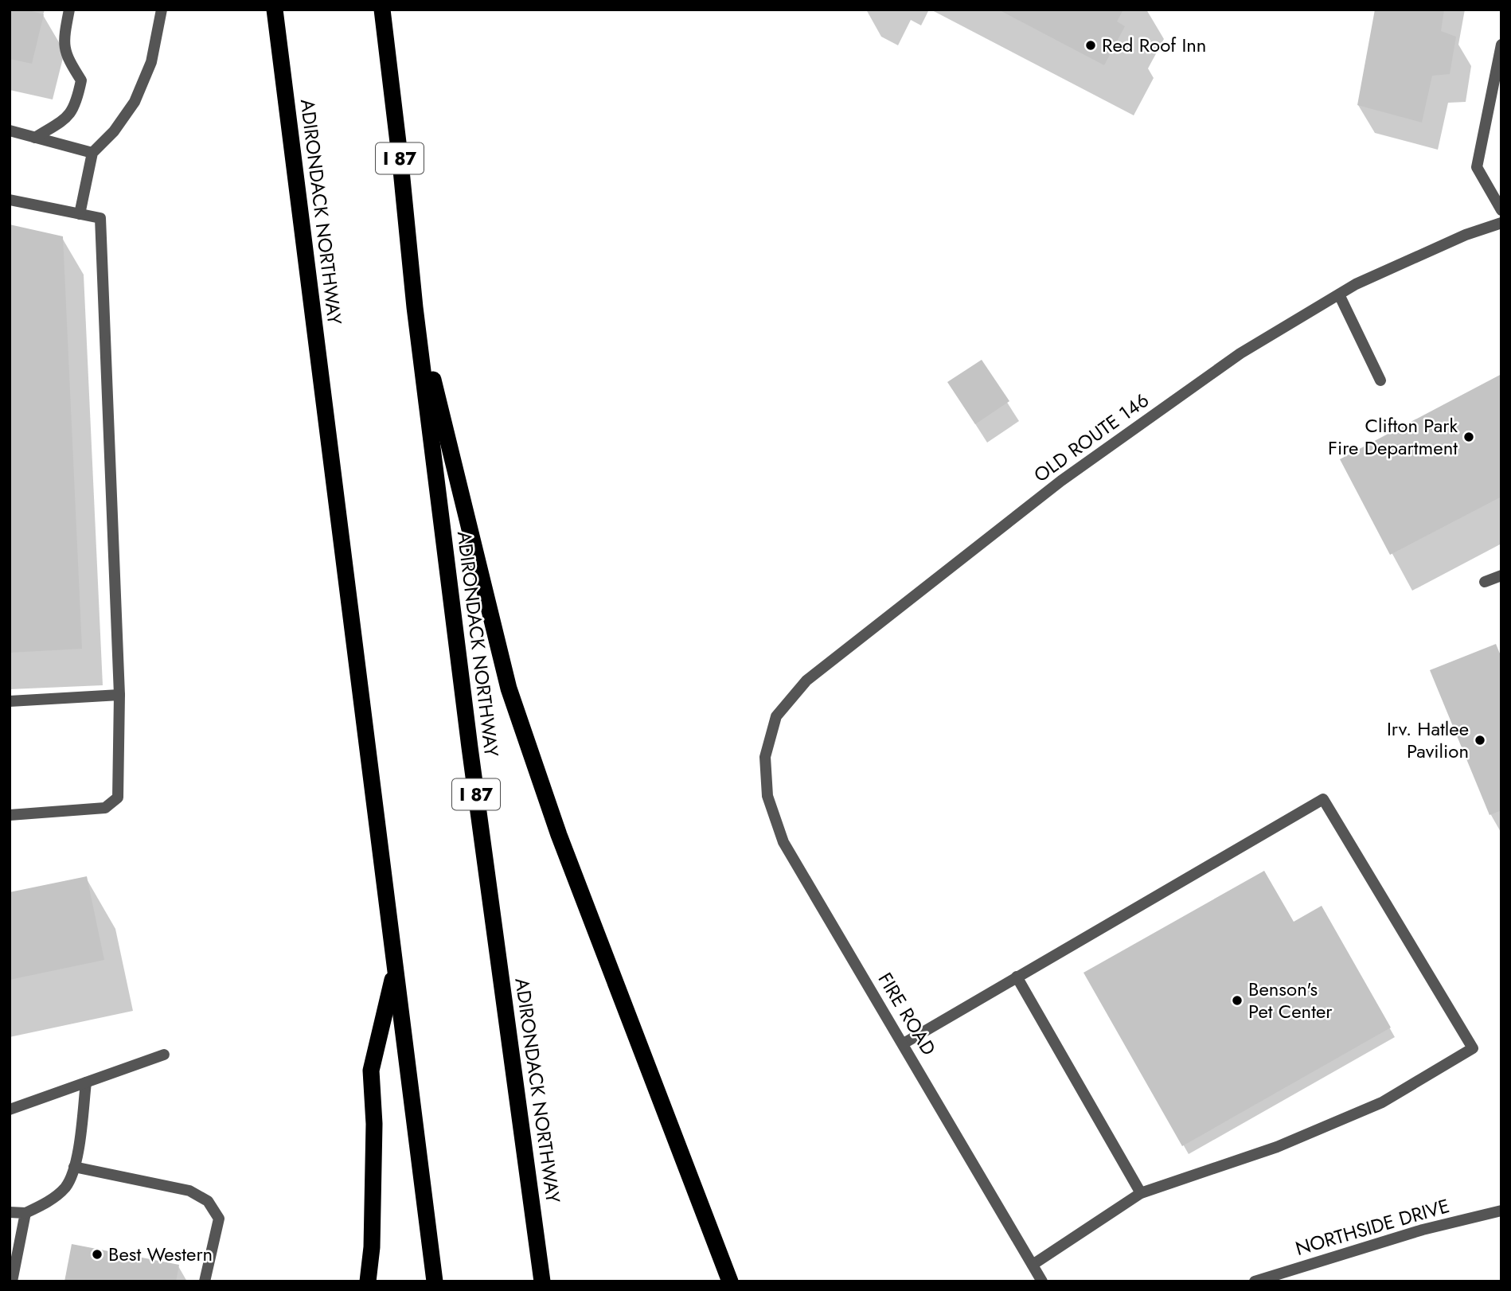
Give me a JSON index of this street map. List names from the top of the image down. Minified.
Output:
{"streets":{"highway":["I 87","ADIRONDACK NORTHWAY"],"street":["OLD ROUTE 146","FIRE ROAD","NORTHSIDE DRIVE"]},"crossings":[["OLD ROUTE 146","FIRE ROAD"]],"places":["Red Roof Inn","Clifton Park Fire Department","Irv. Hatlee Pavilion","Benson's Pet Center","Best Western"]}
